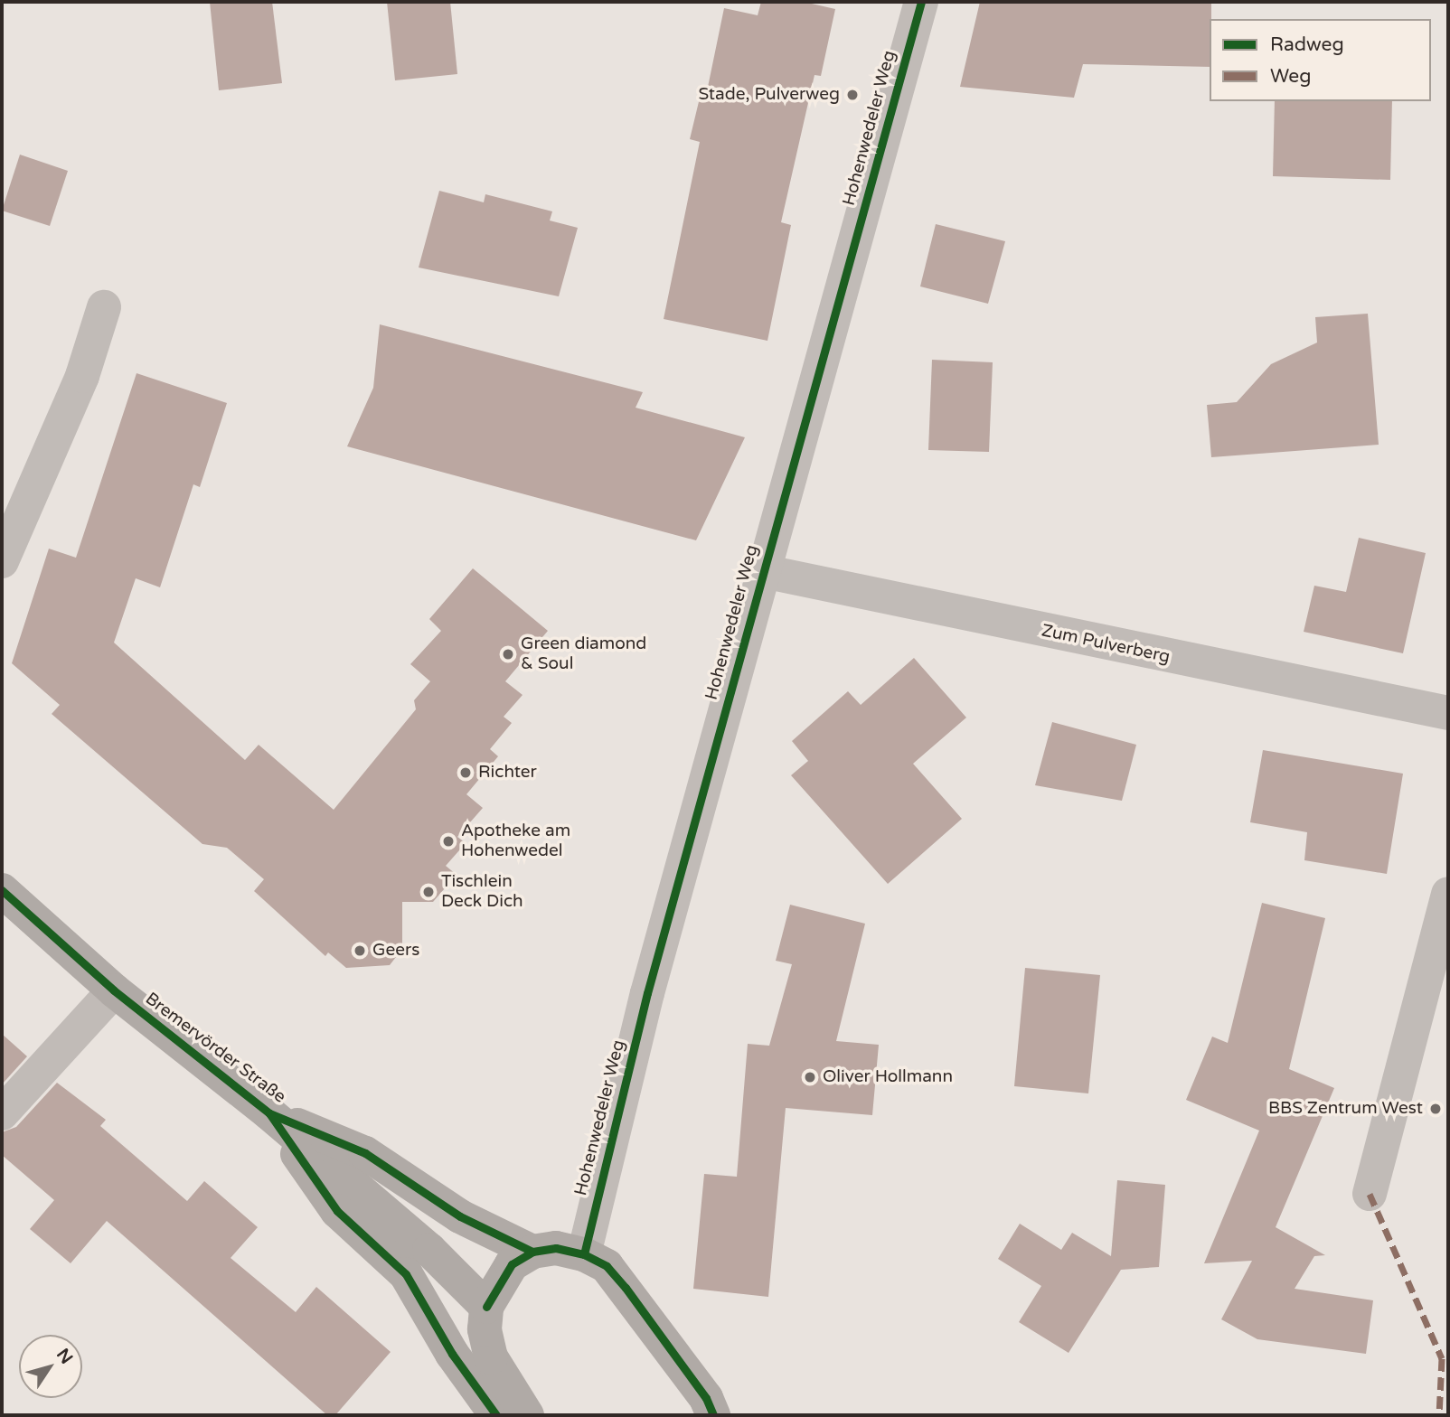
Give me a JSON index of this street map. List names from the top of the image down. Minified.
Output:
{"streets":{"main road":["Bremervörder Straße"],"street":["Hohenwedeler Weg","Zum Pulverberg"]},"crossings":[["Hohenwedeler Weg","Zum Pulverberg"]],"places":["Stade, Pulverweg","Green diamond & Soul","Richter","Apotheke am Hohenwedel","Tischlein Deck Dich","Geers","Oliver Hollmann","BBS Zentrum West"],"legend":["Radweg","Weg"],"north":"top right"}
